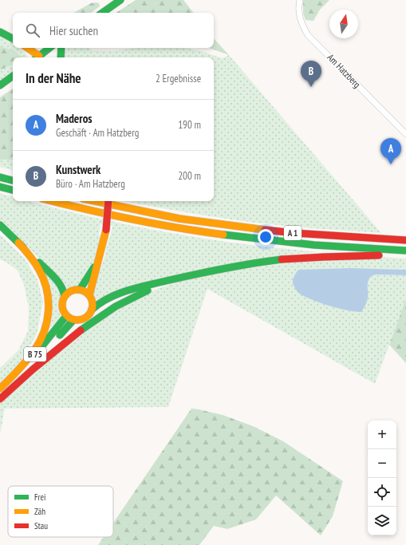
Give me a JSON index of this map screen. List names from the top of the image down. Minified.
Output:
{"streets":{"main road":["A 1","B 75"],"street":["Am Hatzberg"]},"legend":["Frei","Zäh","Stau"],"north":"top","page":{"search":"Hier suchen","heading":["In der Nähe","2 Ergebnisse"],"pins":["B","A"],"list":[{"mark":"A","name":"Maderos","note":"Geschäft · Am Hatzberg","value":"190 m"},{"mark":"B","name":"Kunstwerk","note":"Büro · Am Hatzberg","value":"200 m"}],"map_buttons":["+","−"]}}
